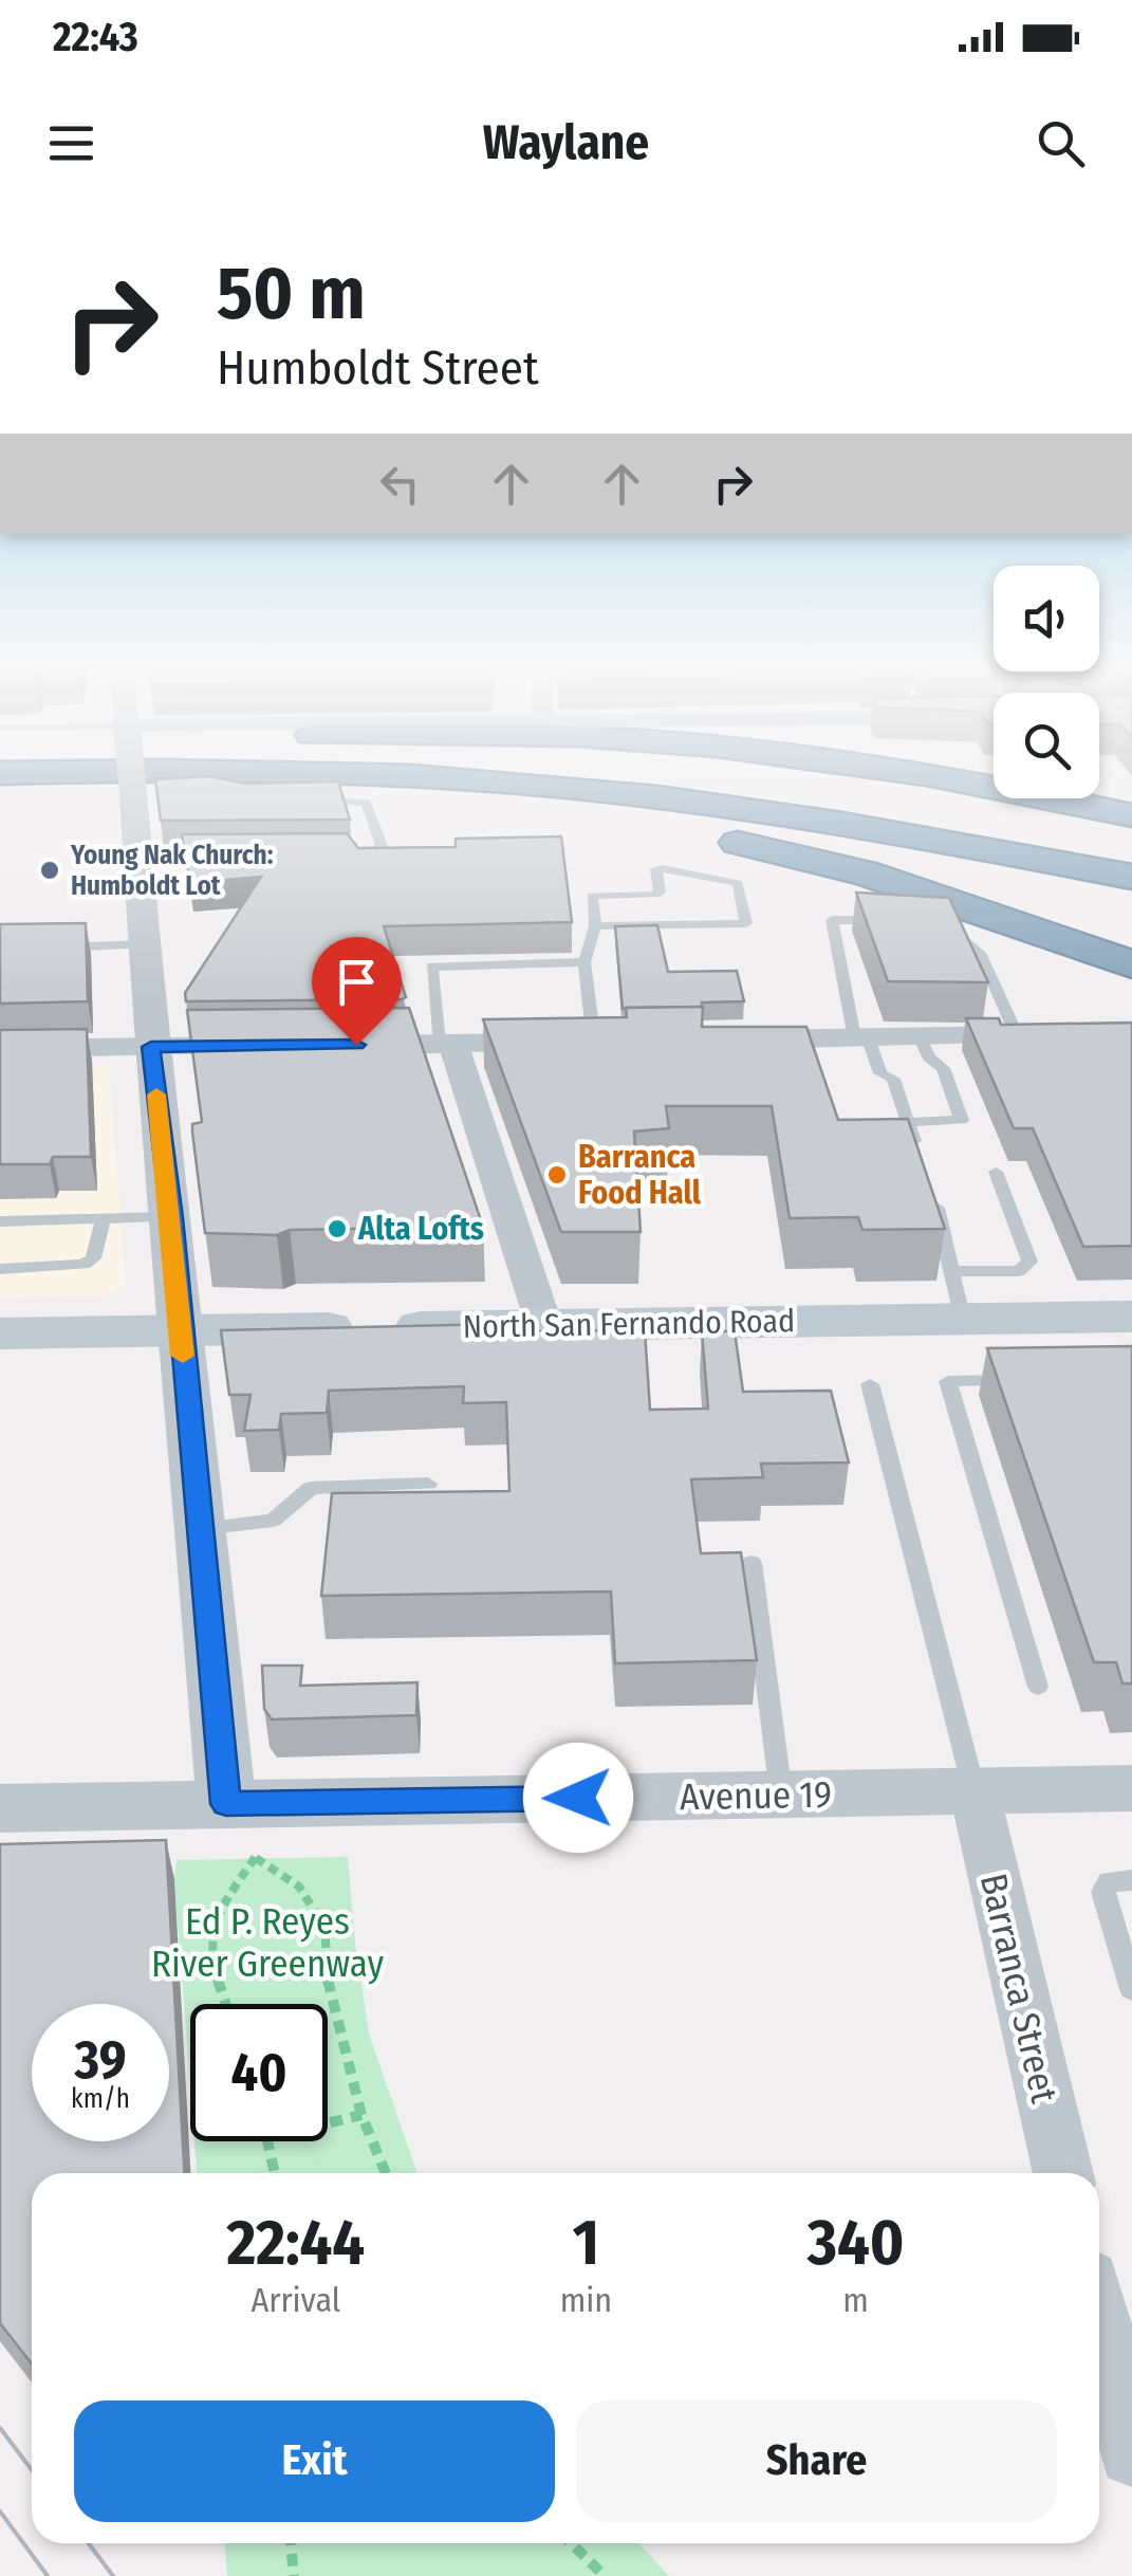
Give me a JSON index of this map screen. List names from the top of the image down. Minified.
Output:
{"streets":{"main road":["North San Fernando Road"],"street":["Avenue 19","Barranca Street"]},"crossings":[["Avenue 19","Barranca Street"]],"parks":["Ed P. Reyes River Greenway"],"places":["Young Nak Church: Humboldt Lot","Barranca Food Hall","Alta Lofts"],"page":{"status":"22:43","header":"Waylane","turn":["50 m","Humboldt Street"],"speed":"39 km/h","limit":"40","eta":["22:44","Arrival","1","min","340","m"],"buttons":["Exit","Share"]}}
